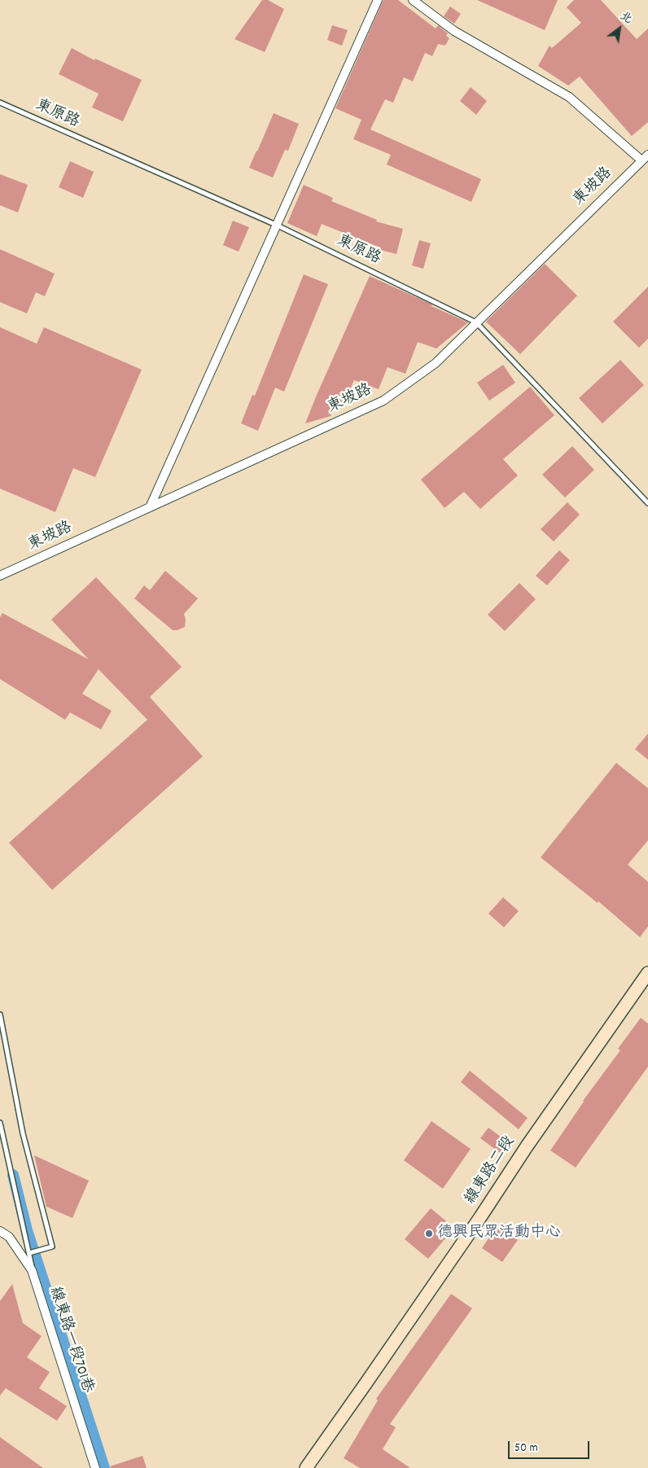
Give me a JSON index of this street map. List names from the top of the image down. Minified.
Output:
{"streets":{"main road":["線東路二段"],"street":["東坡路","線東路一段701巷"],"lane":["東原路"]},"crossings":[["東原路","東坡路"]],"places":["德興民眾活動中心"],"scale_bar":"50 m","north":"top right"}
